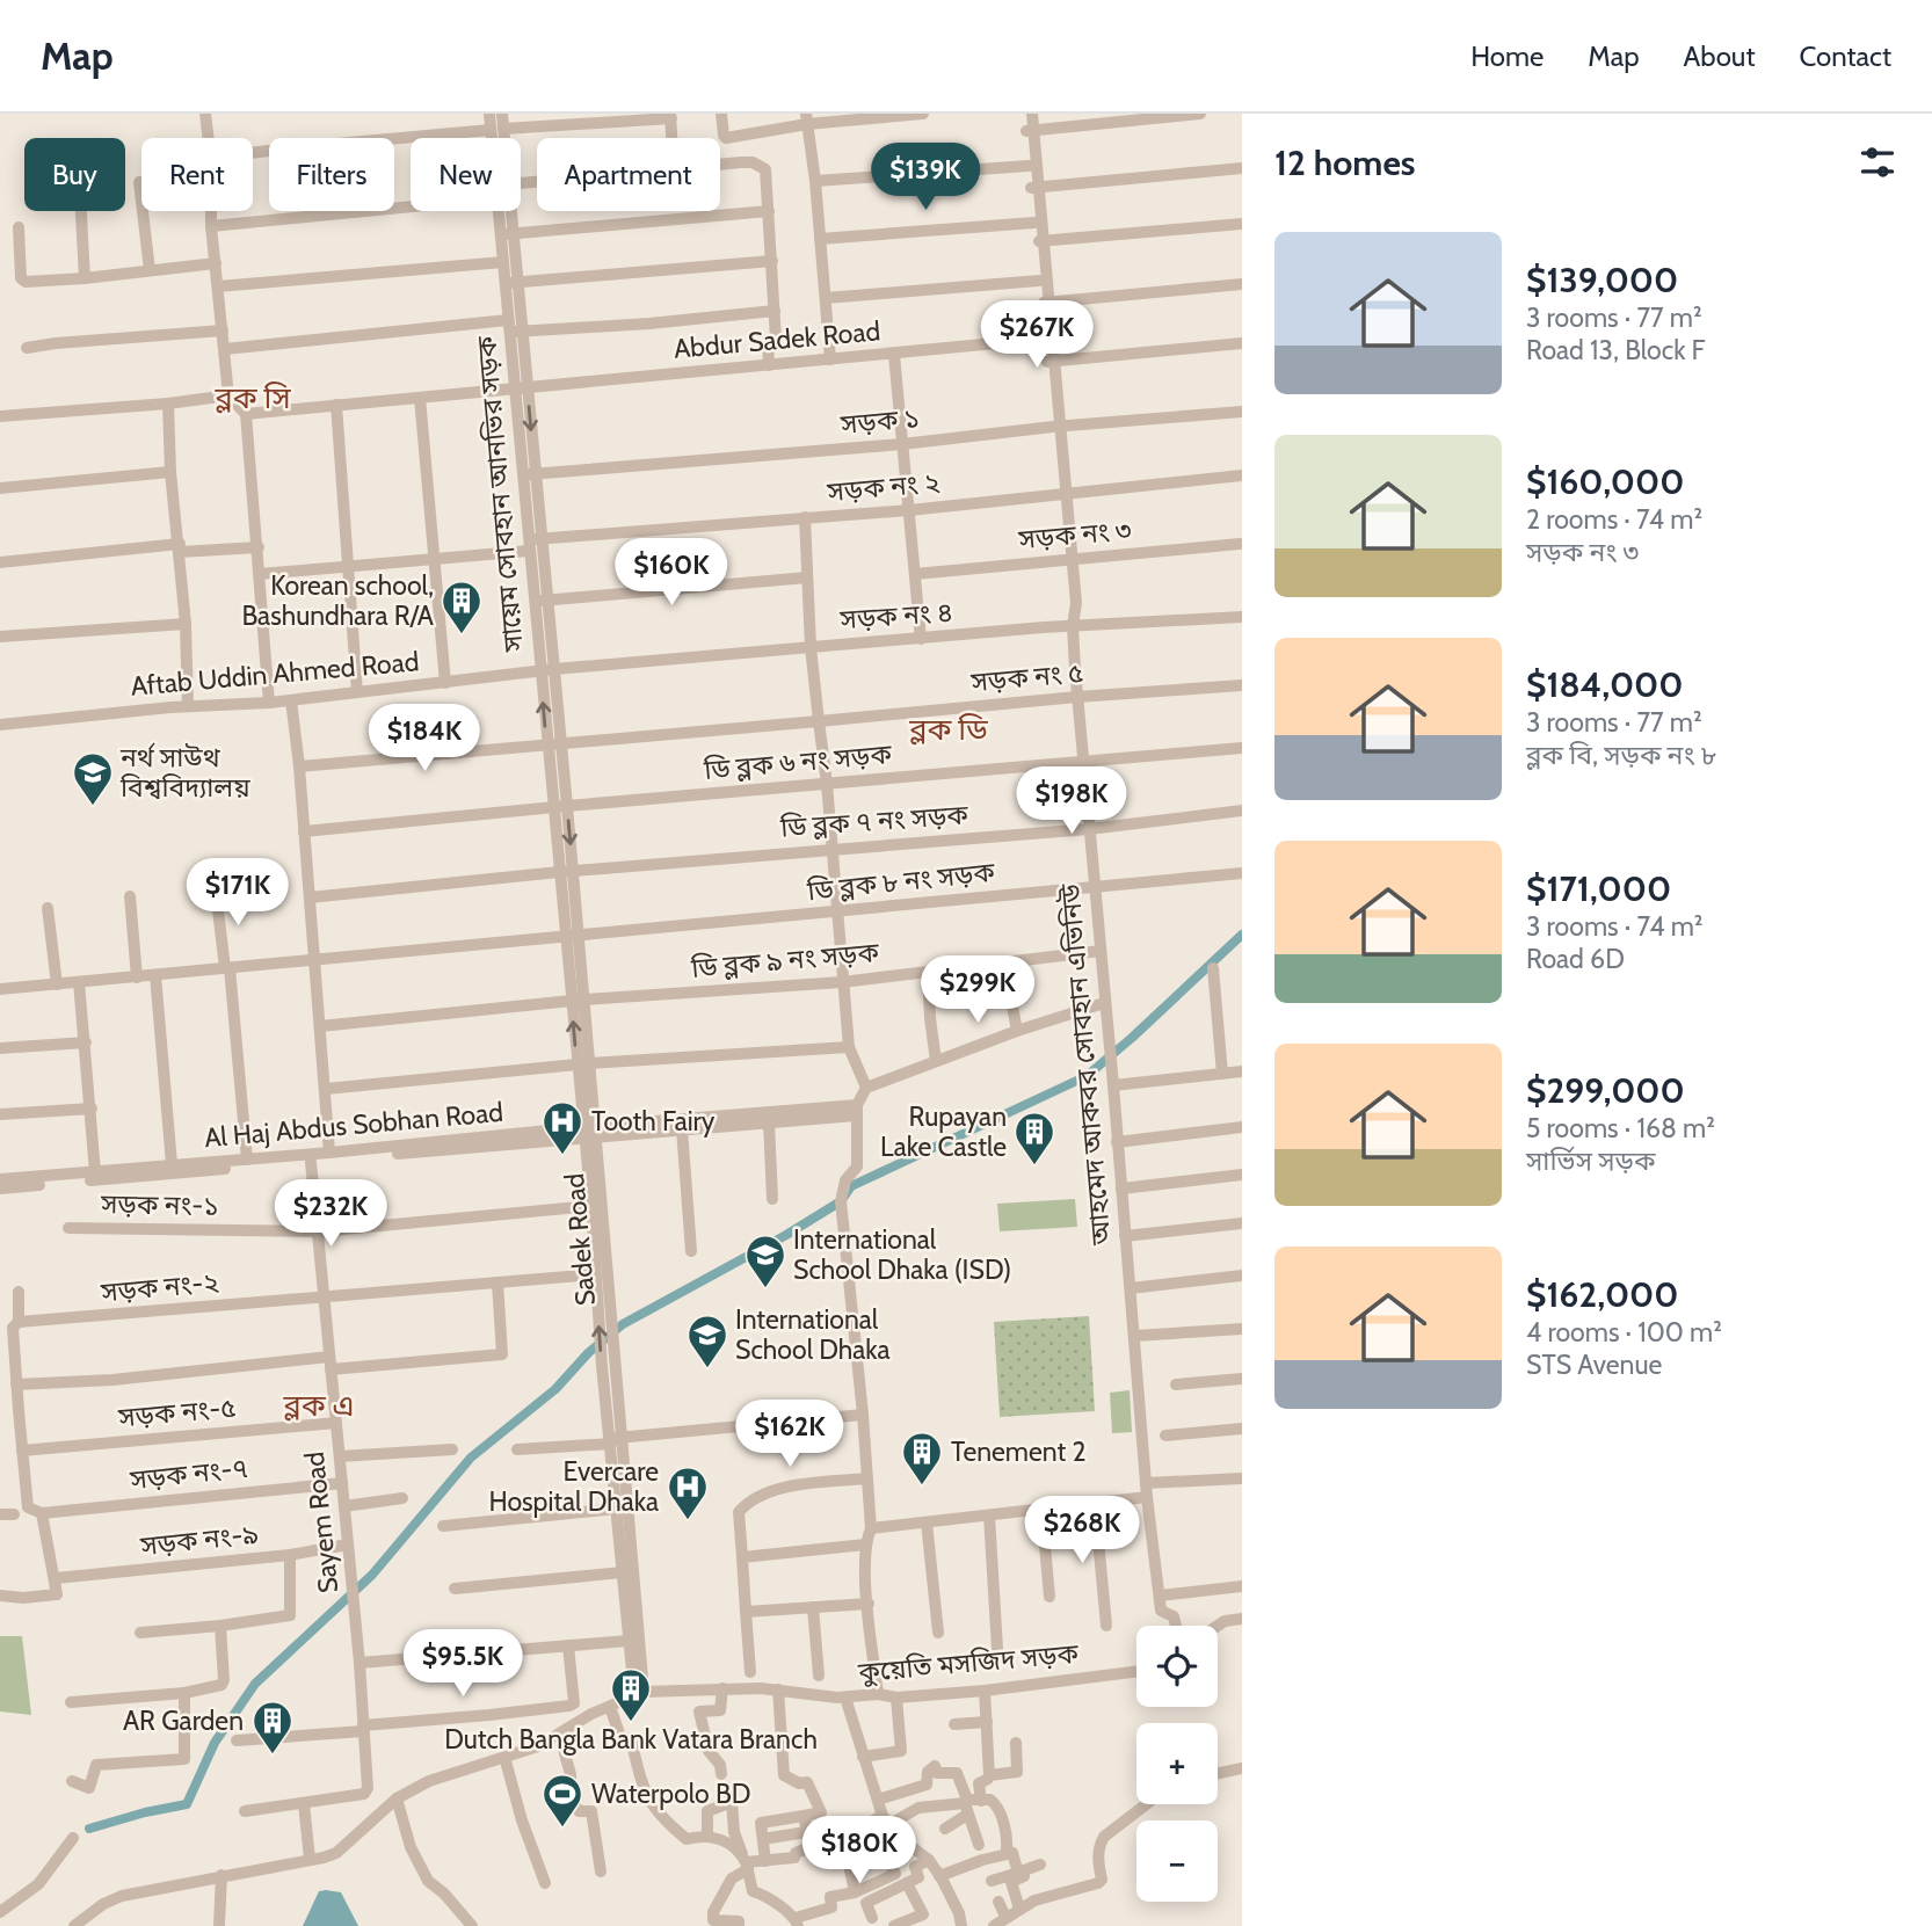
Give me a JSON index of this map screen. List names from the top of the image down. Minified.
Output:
{"streets":{"street":["Abdur Sadek Road","সড়ক ১","সড়ক নং ২","সায়েম সোবহান আনভির সড়ক","সড়ক নং ৩","সড়ক নং ৪","Aftab Uddin Ahmed Road","সড়ক নং ৫","ডি ব্লক ৬ নং সড়ক","ডি ব্লক ৭ নং সড়ক","ডি ব্লক ৮ নং সড়ক","ডি ব্লক ৯ নং সড়ক","আহমেদ আকবর সোবহান এভিনিউ","Al Haj Abdus Sobhan Road","সড়ক নং-১","Sadek Road","সড়ক নং-২","সড়ক নং-৫","সড়ক নং-৭","Sayem Road","সড়ক নং-৯","কুয়েতি মসজিদ সড়ক"]},"crossings":[["Abdur Sadek Road","সায়েম সোবহান আনভির সড়ক"],["Abdur Sadek Road","আহমেদ আকবর সোবহান এভিনিউ"],["সড়ক ১","সায়েম সোবহান আনভির সড়ক"],["সড়ক ১","আহমেদ আকবর সোবহান এভিনিউ"],["সড়ক নং ২","সায়েম সোবহান আনভির সড়ক"],["সড়ক নং ২","আহমেদ আকবর সোবহান এভিনিউ"],["সায়েম সোবহান আনভির সড়ক","সড়ক নং ৪"],["সায়েম সোবহান আনভির সড়ক","Aftab Uddin Ahmed Road"],["সায়েম সোবহান আনভির সড়ক","সড়ক নং ৫"],["সায়েম সোবহান আনভির সড়ক","ডি ব্লক ৬ নং সড়ক"],["সায়েম সোবহান আনভির সড়ক","ডি ব্লক ৭ নং সড়ক"],["সায়েম সোবহান আনভির সড়ক","ডি ব্লক ৮ নং সড়ক"],["সায়েম সোবহান আনভির সড়ক","ডি ব্লক ৯ নং সড়ক"],["সায়েম সোবহান আনভির সড়ক","Al Haj Abdus Sobhan Road"],["সায়েম সোবহান আনভির সড়ক","সড়ক নং-১"],["সায়েম সোবহান আনভির সড়ক","Sadek Road"],["সায়েম সোবহান আনভির সড়ক","সড়ক নং-২"],["সায়েম সোবহান আনভির সড়ক","কুয়েতি মসজিদ সড়ক"],["সড়ক নং ৩","আহমেদ আকবর সোবহান এভিনিউ"],["সড়ক নং ৪","Aftab Uddin Ahmed Road"],["সড়ক নং ৪","আহমেদ আকবর সোবহান এভিনিউ"],["সড়ক নং ৫","আহমেদ আকবর সোবহান এভিনিউ"],["ডি ব্লক ৬ নং সড়ক","আহমেদ আকবর সোবহান এভিনিউ"],["ডি ব্লক ৭ নং সড়ক","আহমেদ আকবর সোবহান এভিনিউ"],["ডি ব্লক ৮ নং সড়ক","আহমেদ আকবর সোবহান এভিনিউ"],["ডি ব্লক ৯ নং সড়ক","আহমেদ আকবর সোবহান এভিনিউ"],["Al Haj Abdus Sobhan Road","Sadek Road"],["সড়ক নং-১","Sayem Road"],["Sadek Road","কুয়েতি মসজিদ সড়ক"],["সড়ক নং-২","Sayem Road"],["সড়ক নং-৫","Sayem Road"],["সড়ক নং-৭","Sayem Road"],["Sayem Road","সড়ক নং-৯"]],"districts":["ব্লক সি","ব্লক ডি","ব্লক এ"],"places":{"building":["Korean school, Bashundhara R/A","Rupayan Lake Castle","Tenement 2","Dutch Bangla Bank Vatara Branch","AR Garden"],"school or university":["নর্থ সাউথ বিশ্ববিদ্যালয়","International School Dhaka (ISD)","International School Dhaka"],"hospital":["Tooth Fairy","Evercare Hospital Dhaka"],"sports":["Waterpolo BD"]},"page":{"header":"Map","nav":["Home","Map","About","Contact"],"heading":"12 homes","chip":["Buy","Rent","Filters","New","Apartment"],"price":["$139K","$267K","$160K","$184K","$198K","$171K","$299K","$232K","$162K","$268K","$95.5K","$180K"],"list":[{"name":"$139,000","note":"3 rooms · 77 m² · Road 13, Block F"},{"name":"$160,000","note":"2 rooms · 74 m² · সড়ক নং ৩"},{"name":"$184,000","note":"3 rooms · 77 m² · ব্লক বি, সড়ক নং ৮"},{"name":"$171,000","note":"3 rooms · 74 m² · Road 6D"},{"name":"$299,000","note":"5 rooms · 168 m² · সার্ভিস সড়ক"},{"name":"$162,000","note":"4 rooms · 100 m² · STS Avenue"}],"map_buttons":["+","−"]}}
